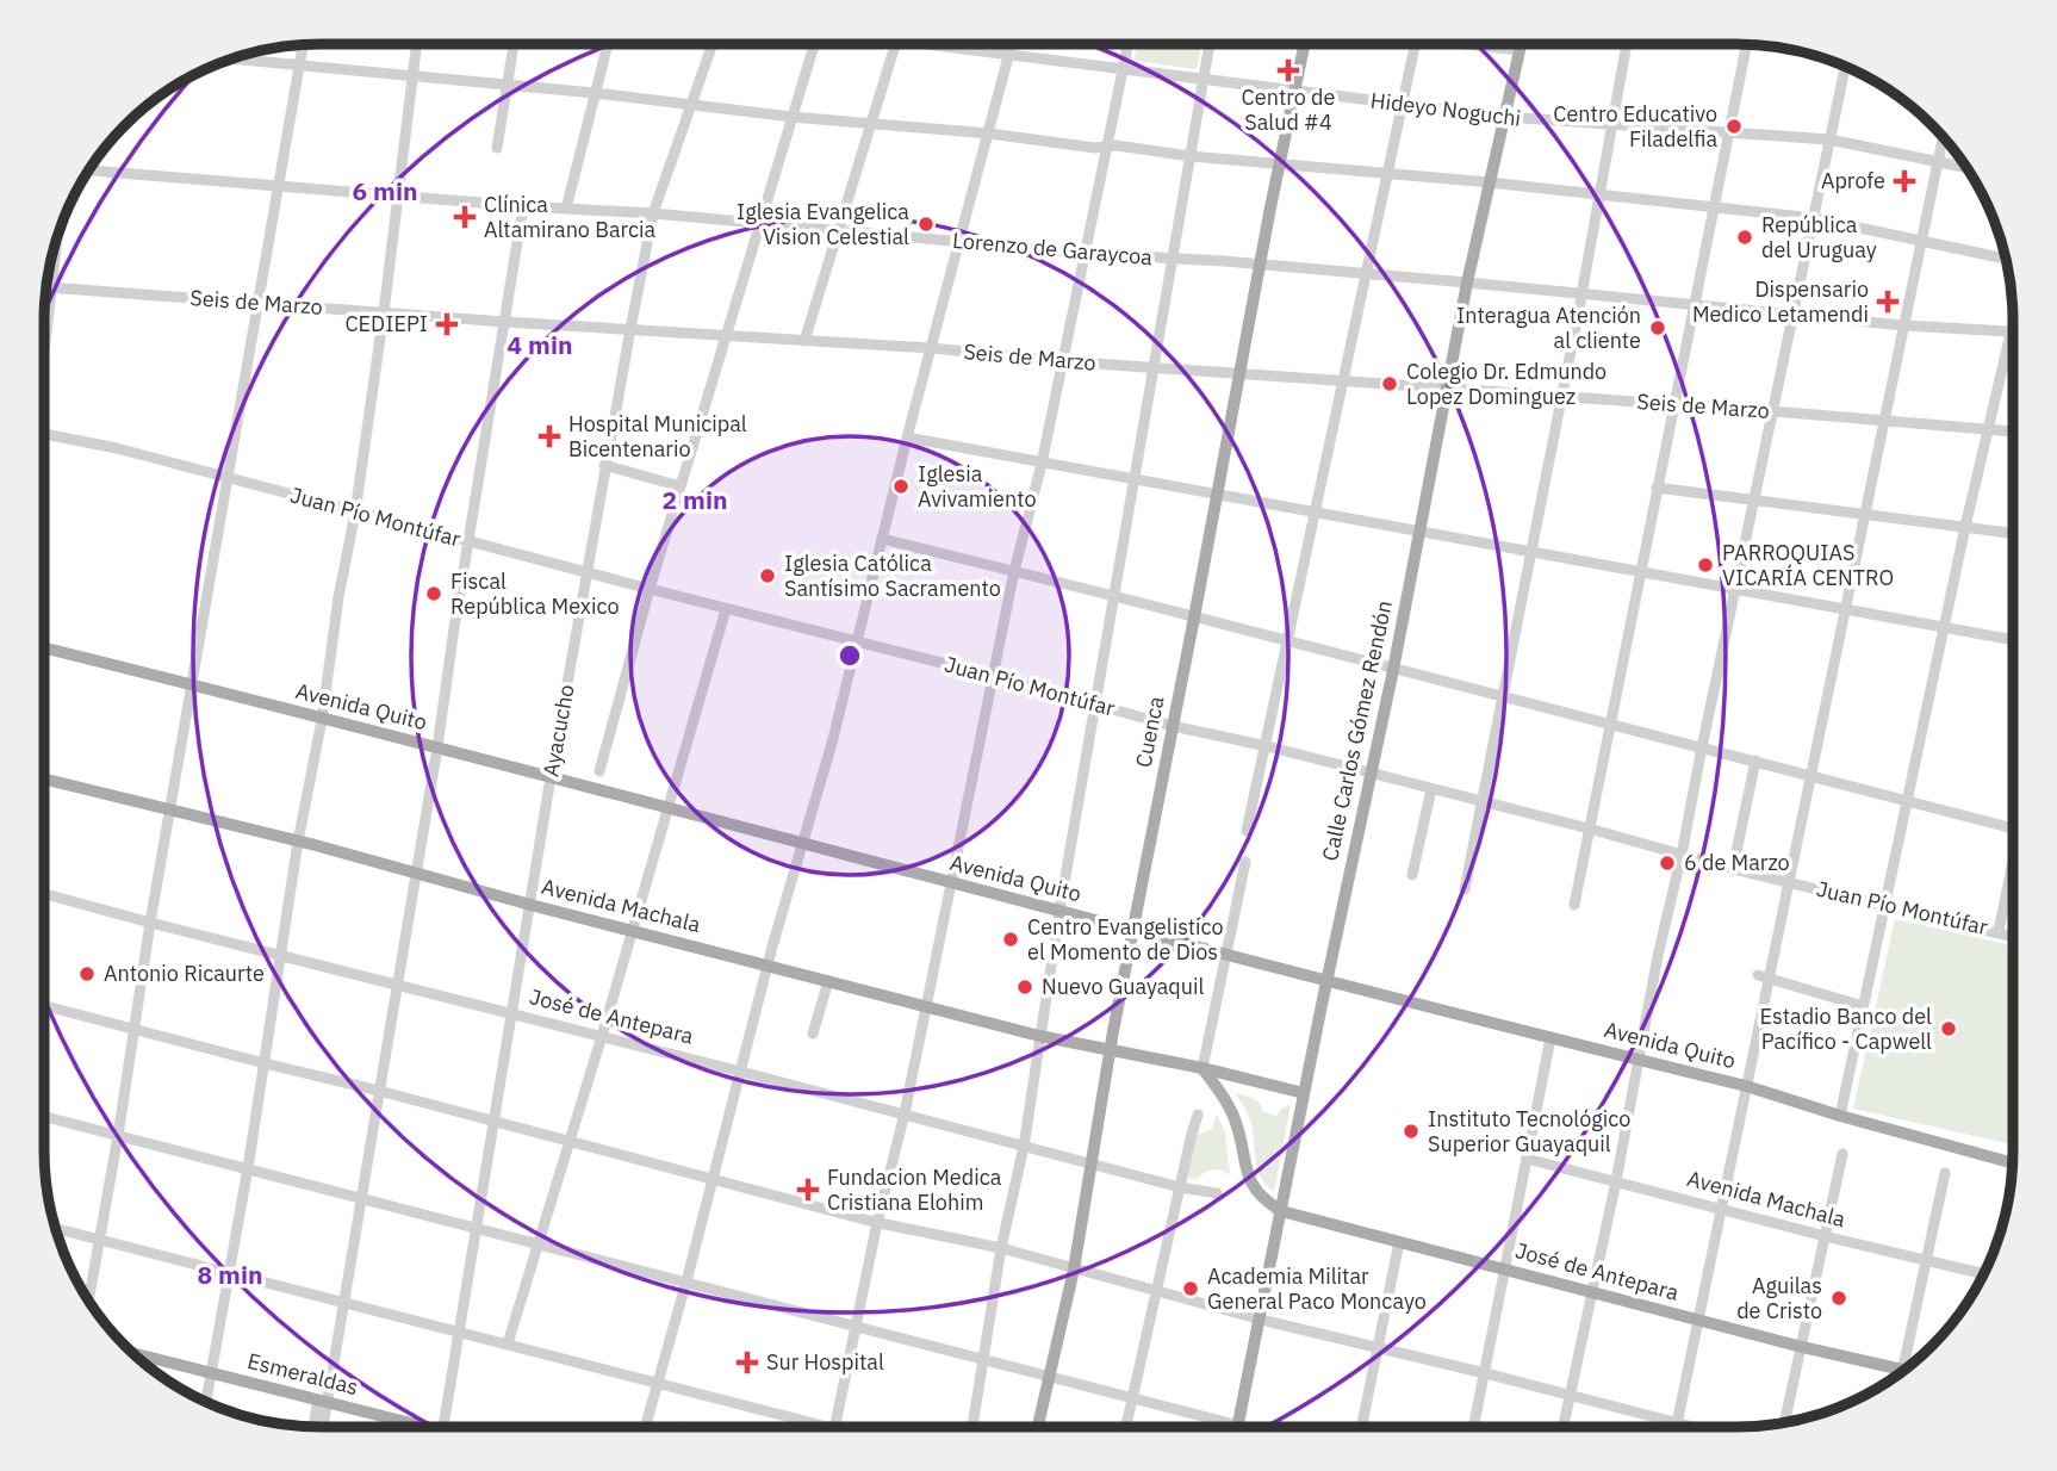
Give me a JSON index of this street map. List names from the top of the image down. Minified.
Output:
{"streets":{"main road":["Avenida Quito","Calle Carlos Gómez Rendón","Cuenca","Avenida Machala","José de Antepara","Esmeraldas"],"street":["Hideyo Noguchi","Lorenzo de Garaycoa","Seis de Marzo","Juan Pío Montúfar","Ayacucho"]},"crossings":[["Hideyo Noguchi","Calle Carlos Gómez Rendón"],["Hideyo Noguchi","Cuenca"],["Lorenzo de Garaycoa","Ayacucho"],["Lorenzo de Garaycoa","Calle Carlos Gómez Rendón"],["Lorenzo de Garaycoa","Cuenca"],["Seis de Marzo","Ayacucho"],["Seis de Marzo","Calle Carlos Gómez Rendón"],["Seis de Marzo","Cuenca"],["Juan Pío Montúfar","Ayacucho"],["Juan Pío Montúfar","Calle Carlos Gómez Rendón"],["Juan Pío Montúfar","Cuenca"],["Avenida Quito","Ayacucho"],["Avenida Quito","Calle Carlos Gómez Rendón"],["Avenida Quito","Cuenca"],["Ayacucho","Avenida Machala"],["Ayacucho","José de Antepara"],["Calle Carlos Gómez Rendón","Avenida Machala"],["Calle Carlos Gómez Rendón","José de Antepara"],["Cuenca","Avenida Machala"],["Cuenca","José de Antepara"]],"places":{"health":["Centro de Salud #4","Aprofe","Clínica Altamirano Barcia","Dispensario Medico Letamendi","CEDIEPI","Hospital Municipal Bicentenario","Fundacion Medica Cristiana Elohim","Sur Hospital"],"other":["Centro Educativo Filadelfia","Iglesia Evangelica Vision Celestial","República del Uruguay","Interagua Atención al cliente","Colegio Dr. Edmundo Lopez Dominguez","Iglesia Avivamiento","PARROQUIAS VICARÍA CENTRO","Iglesia Católica Santísimo Sacramento","Fiscal República Mexico","6 de Marzo","Centro Evangelistico el Momento de Dios","Antonio Ricaurte","Nuevo Guayaquil","Estadio Banco del Pacífico - Capwell","Instituto Tecnológico Superior Guayaquil","Academia Militar General Paco Moncayo","Aguilas de Cristo"]},"rings":["6 min","4 min","2 min","8 min"]}
